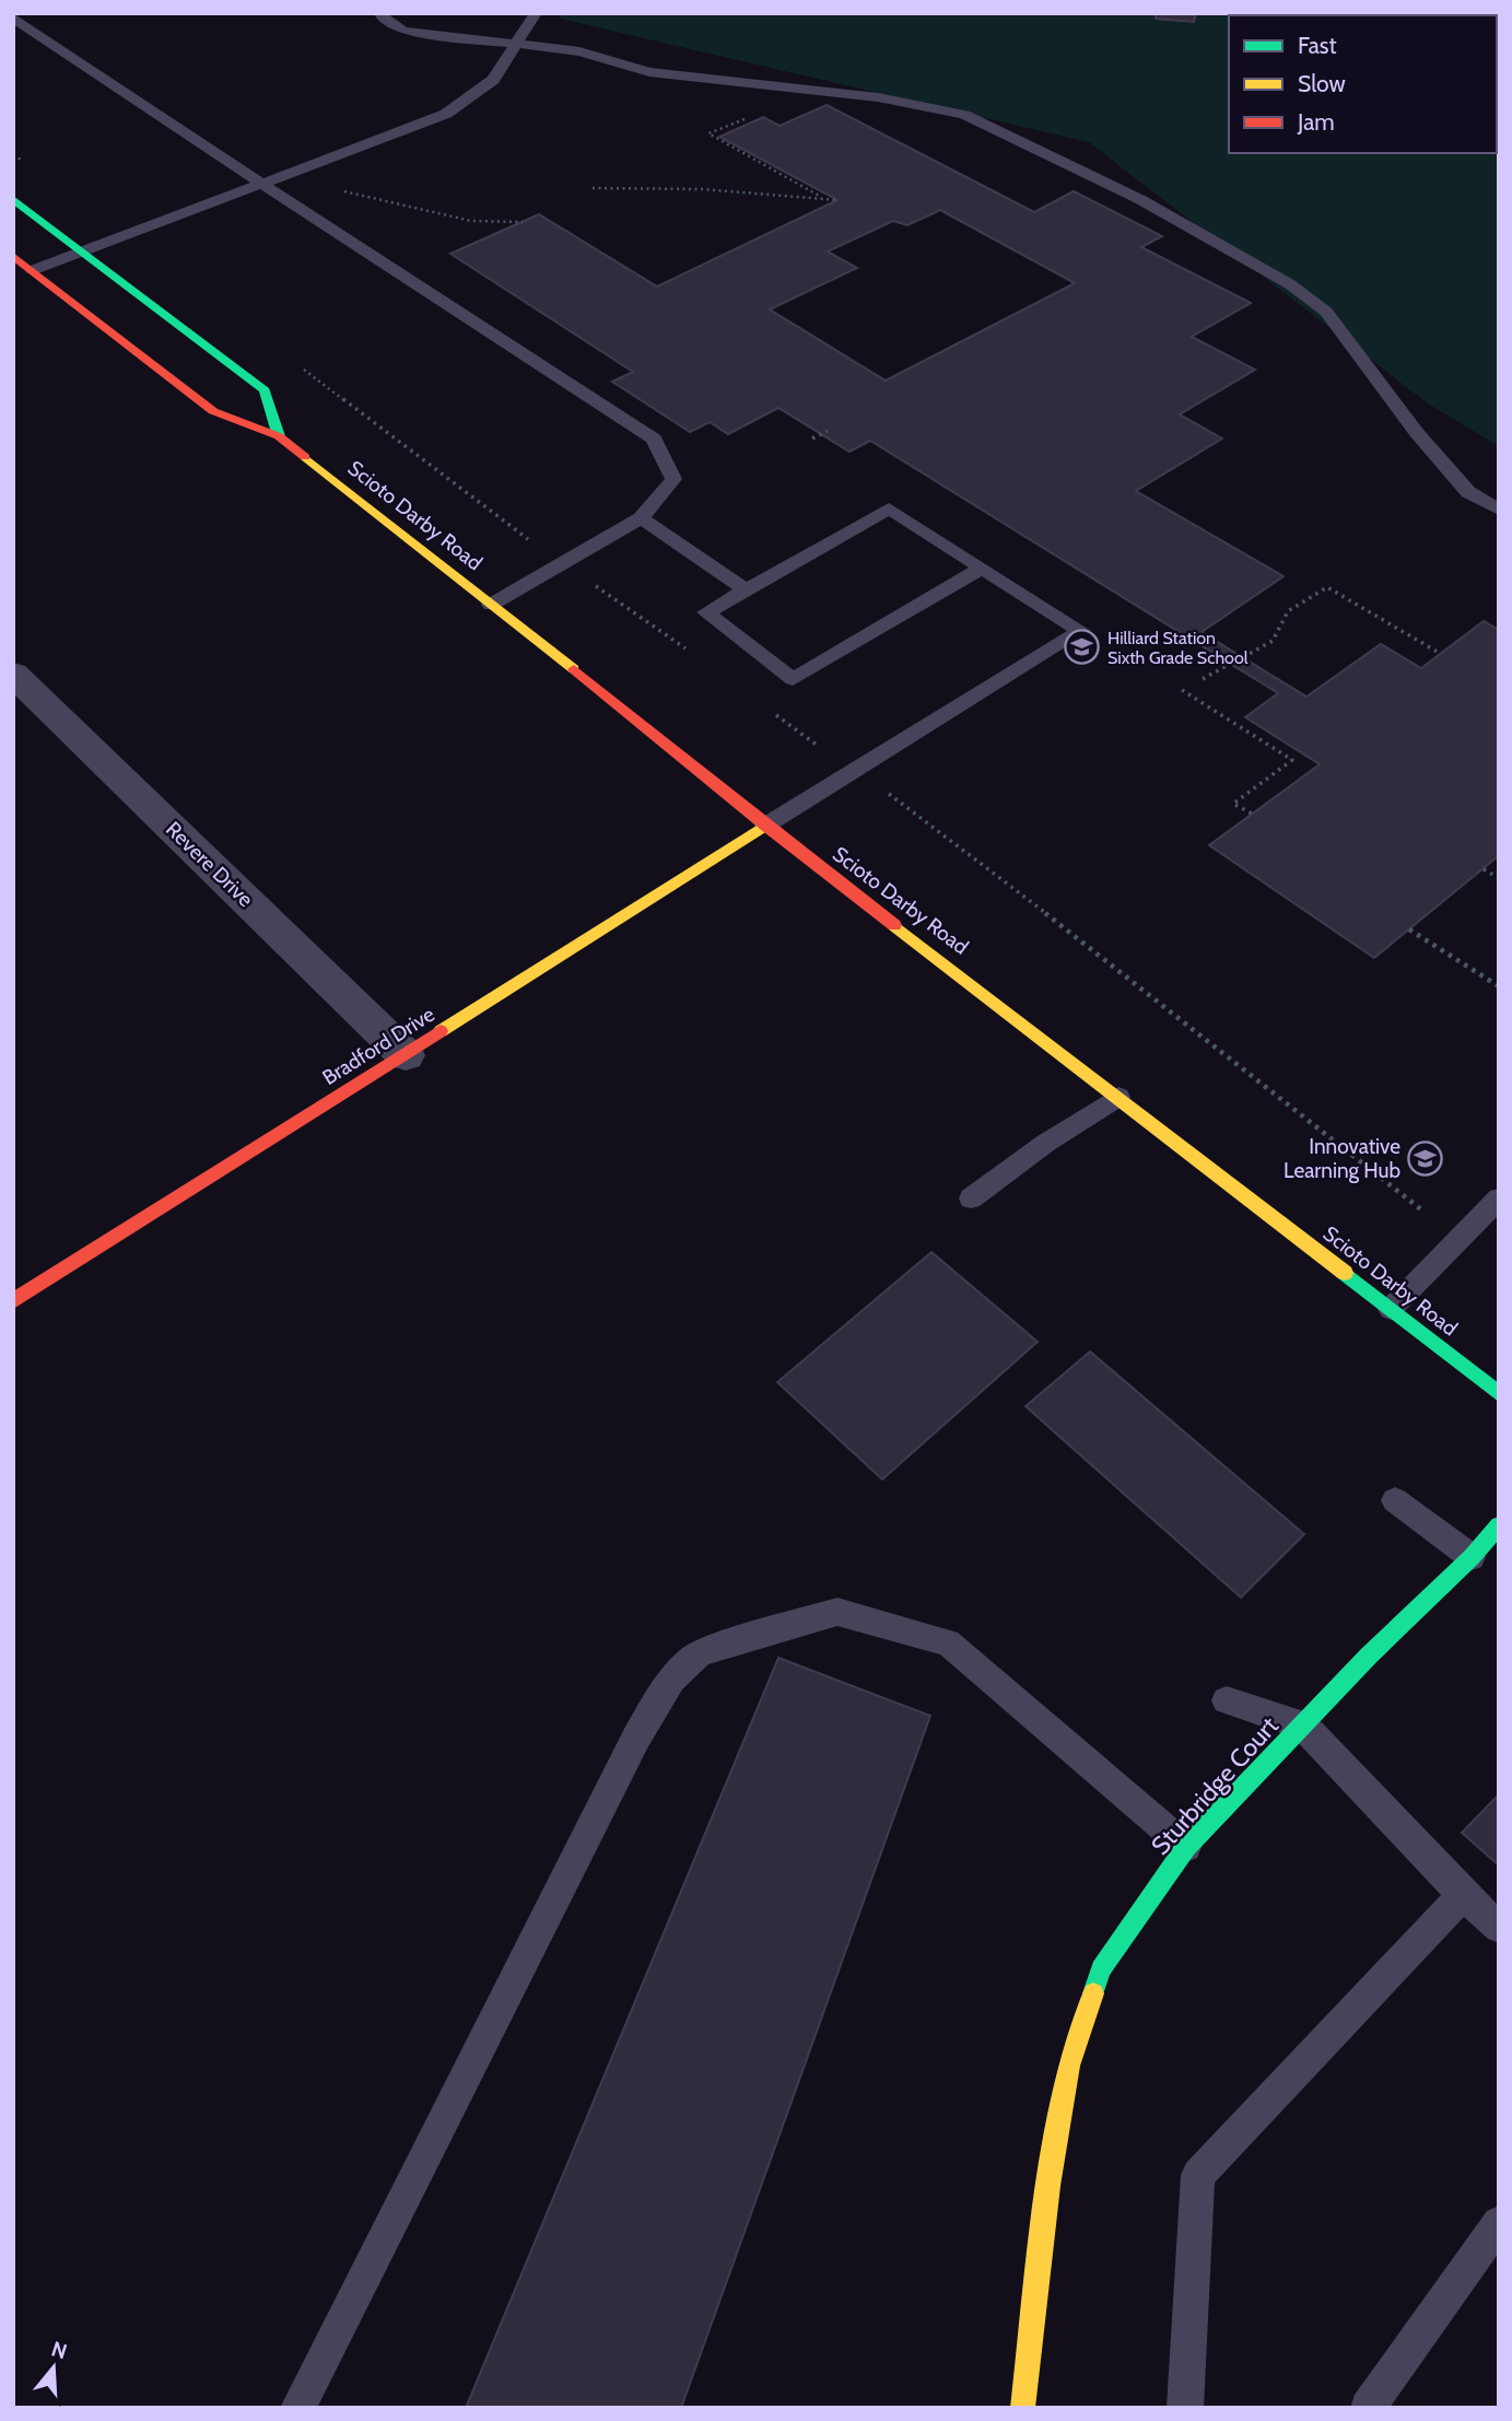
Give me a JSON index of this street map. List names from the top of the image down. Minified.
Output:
{"streets":{"main road":["Scioto Darby Road","Bradford Drive","Sturbridge Court"],"street":["Revere Drive"]},"crossings":[["Scioto Darby Road","Bradford Drive"],["Revere Drive","Bradford Drive"]],"places":{"school or university":["Hilliard Station Sixth Grade School","Innovative Learning Hub"]},"legend":["Fast","Slow","Jam"],"north":"top"}
